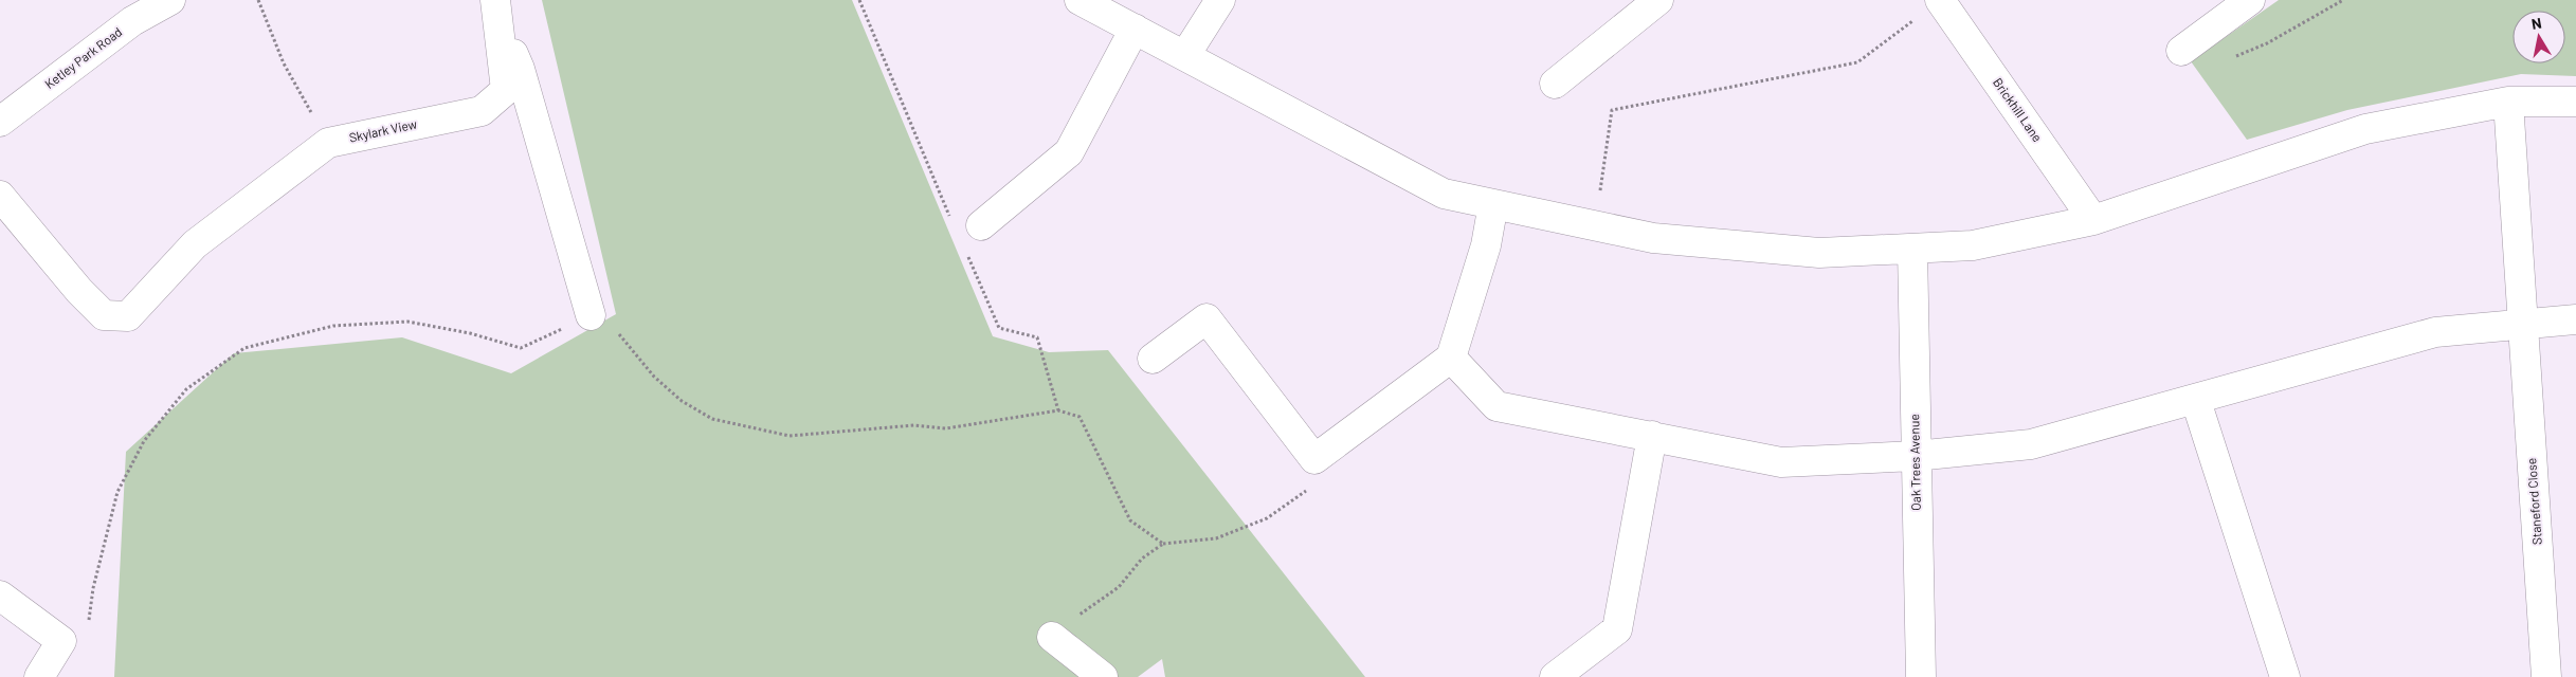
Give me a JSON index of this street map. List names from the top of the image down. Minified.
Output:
{"streets":{"street":["Ketley Park Road","Brickhill Lane","Skylark View","Oak Trees Avenue","Staneford Close"]},"north":"top"}
